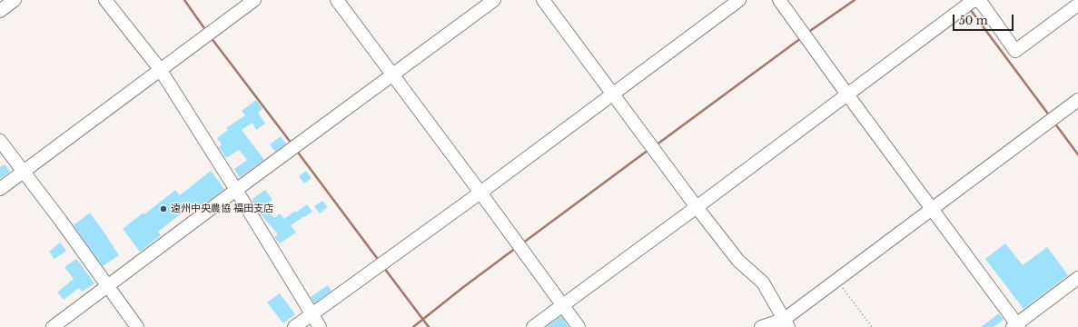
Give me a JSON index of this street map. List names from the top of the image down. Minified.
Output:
{"places":["遠州中央農協 福田支店"],"scale_bar":"50 m"}
